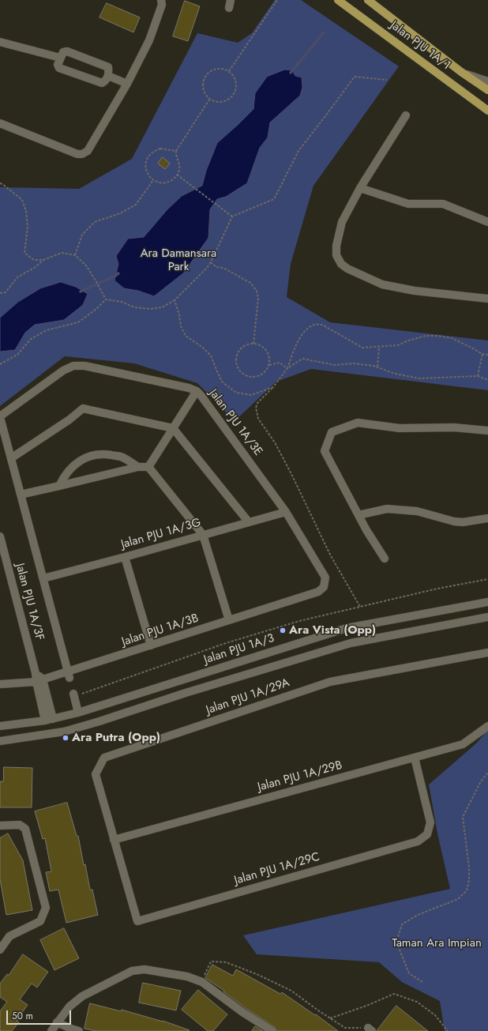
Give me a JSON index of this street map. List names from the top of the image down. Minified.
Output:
{"streets":{"main road":["Jalan PJU 1A/1"],"street":["Jalan PJU 1A/3E","Jalan PJU 1A/3G","Jalan PJU 1A/3F","Jalan PJU 1A/3B","Jalan PJU 1A/3","Jalan PJU 1A/29A","Jalan PJU 1A/29B","Jalan PJU 1A/29C"]},"crossings":[["Jalan PJU 1A/3E","Jalan PJU 1A/3G"],["Jalan PJU 1A/3E","Jalan PJU 1A/3B"],["Jalan PJU 1A/3F","Jalan PJU 1A/3B"],["Jalan PJU 1A/3F","Jalan PJU 1A/3"],["Jalan PJU 1A/29A","Jalan PJU 1A/29B"],["Jalan PJU 1A/29A","Jalan PJU 1A/29C"],["Jalan PJU 1A/29B","Jalan PJU 1A/29C"]],"parks":["Ara Damansara Park","Taman Ara Impian"],"places":["Ara Vista (Opp)","Ara Putra (Opp)"],"scale_bar":"50 m"}
